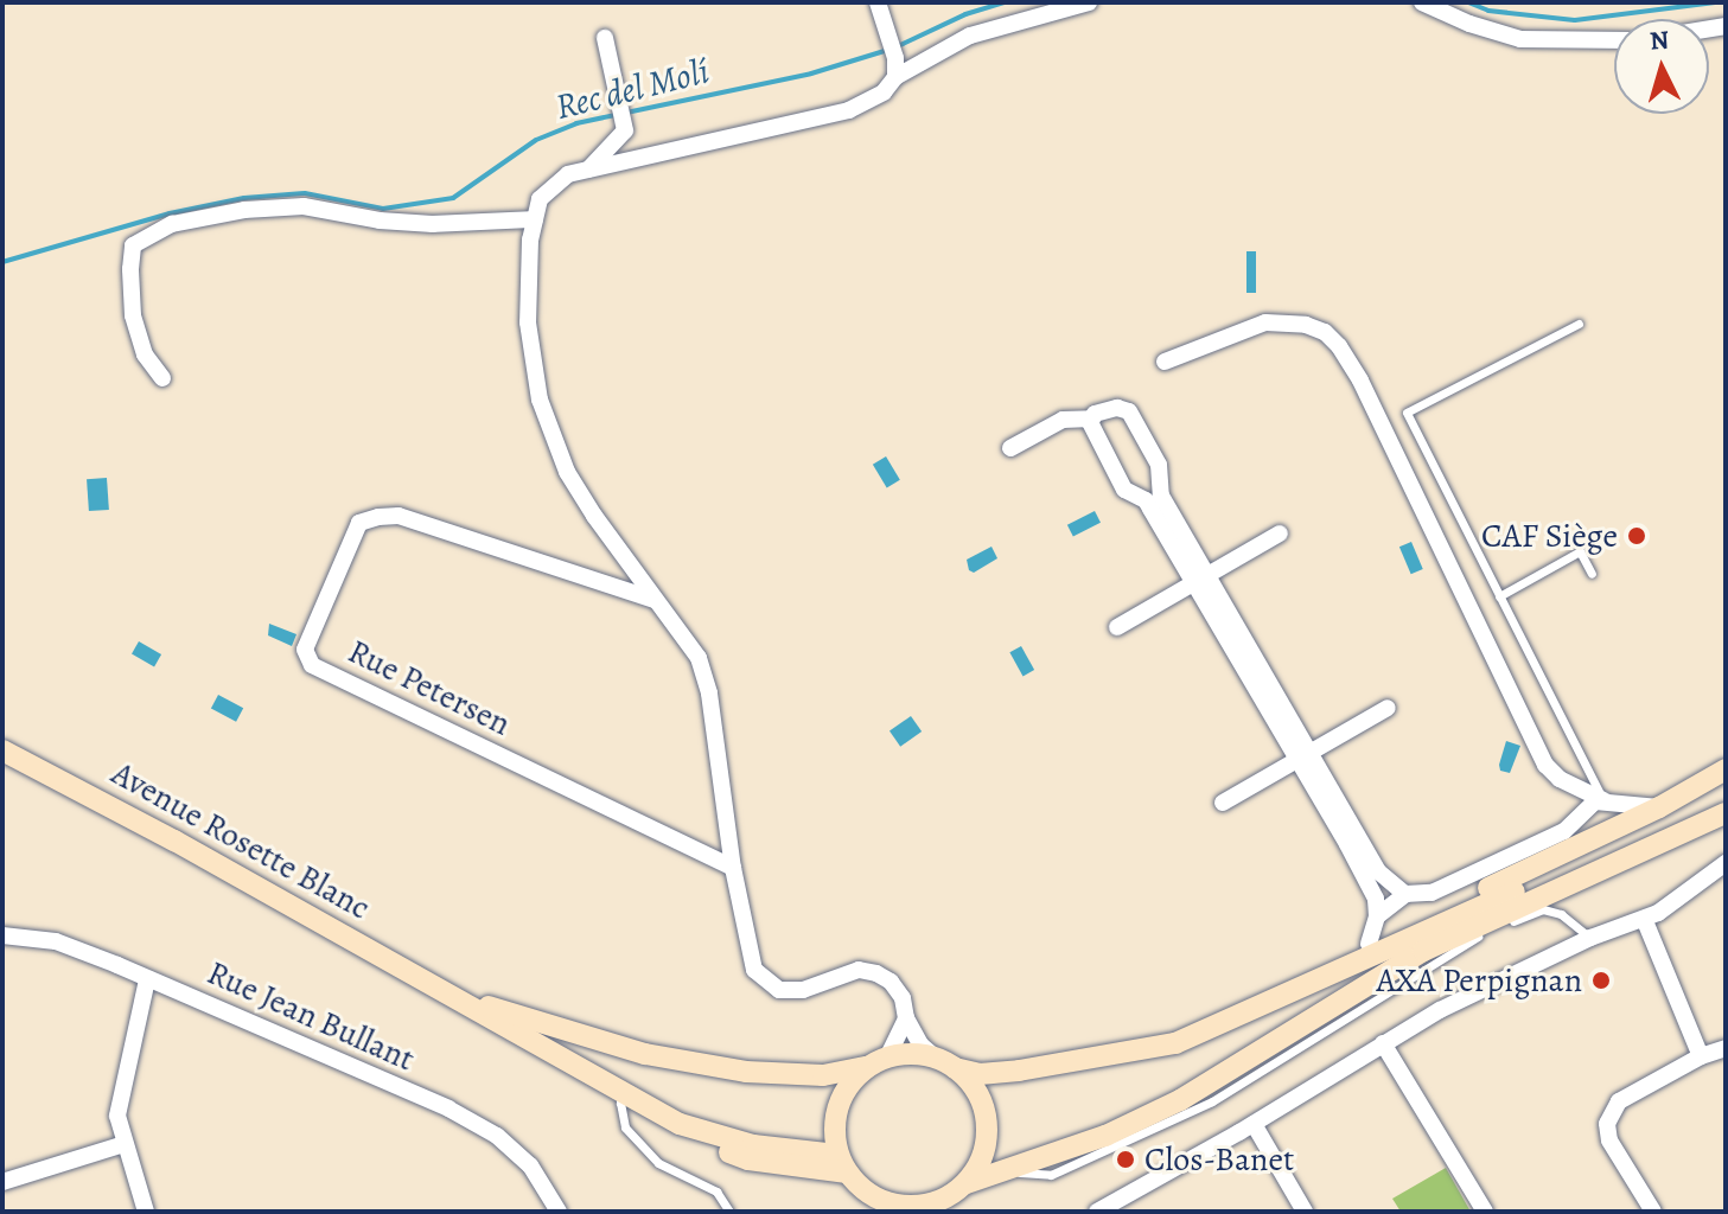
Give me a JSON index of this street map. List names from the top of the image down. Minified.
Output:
{"streets":{"main road":["Avenue Rosette Blanc"],"street":["Rue Petersen","Rue Jean Bullant"]},"water":["Rec del Molí"],"places":["CAF Siège","AXA Perpignan","Clos-Banet"],"north":"top"}
